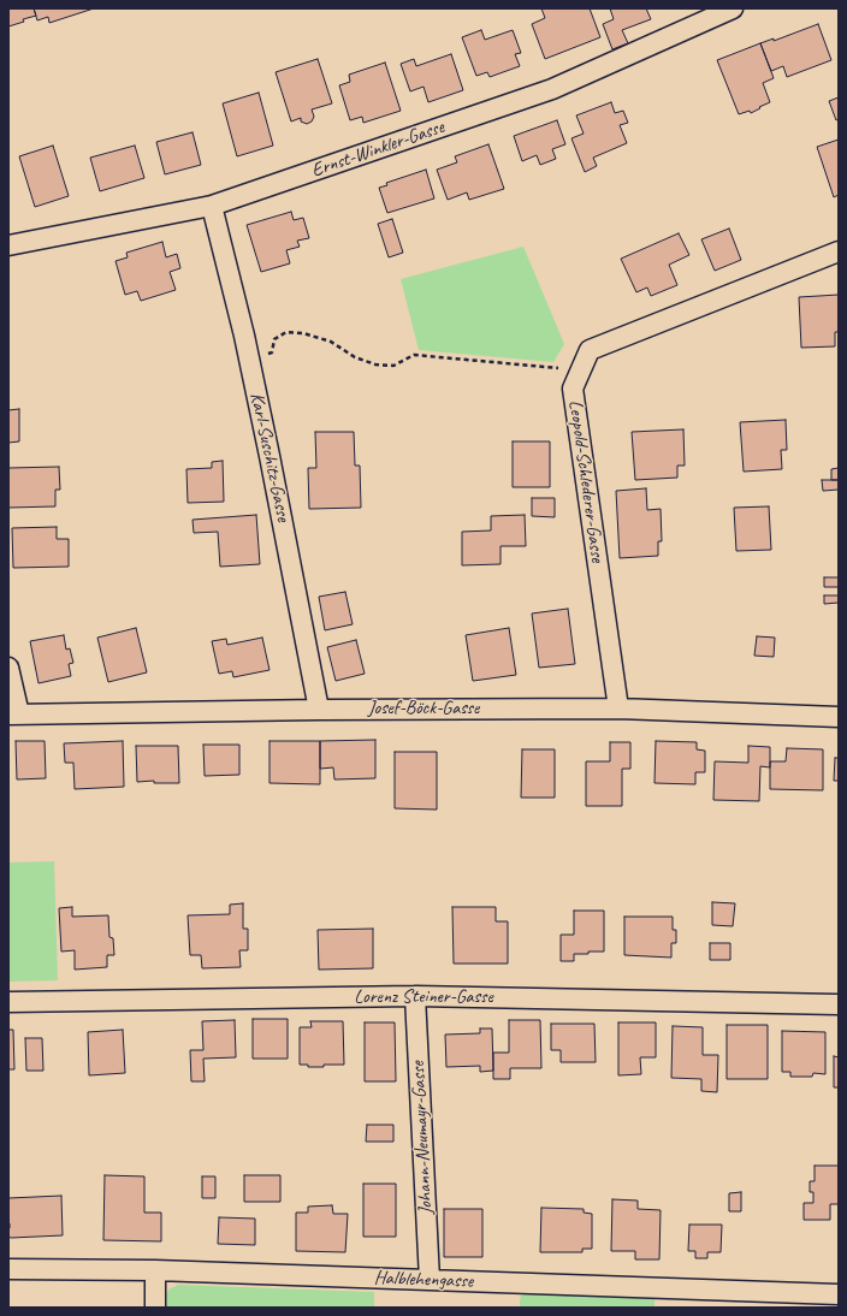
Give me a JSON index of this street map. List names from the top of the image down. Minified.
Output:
{"streets":{"street":["Ernst-Winkler-Gasse","Karl-Suschitz-Gasse","Leopold-Schlederer-Gasse","Josef-Böck-Gasse","Lorenz Steiner-Gasse","Johann-Neumayr-Gasse","Halblehengasse"]},"crossings":[["Ernst-Winkler-Gasse","Karl-Suschitz-Gasse"],["Karl-Suschitz-Gasse","Josef-Böck-Gasse"],["Leopold-Schlederer-Gasse","Josef-Böck-Gasse"],["Lorenz Steiner-Gasse","Johann-Neumayr-Gasse"],["Johann-Neumayr-Gasse","Halblehengasse"]]}
